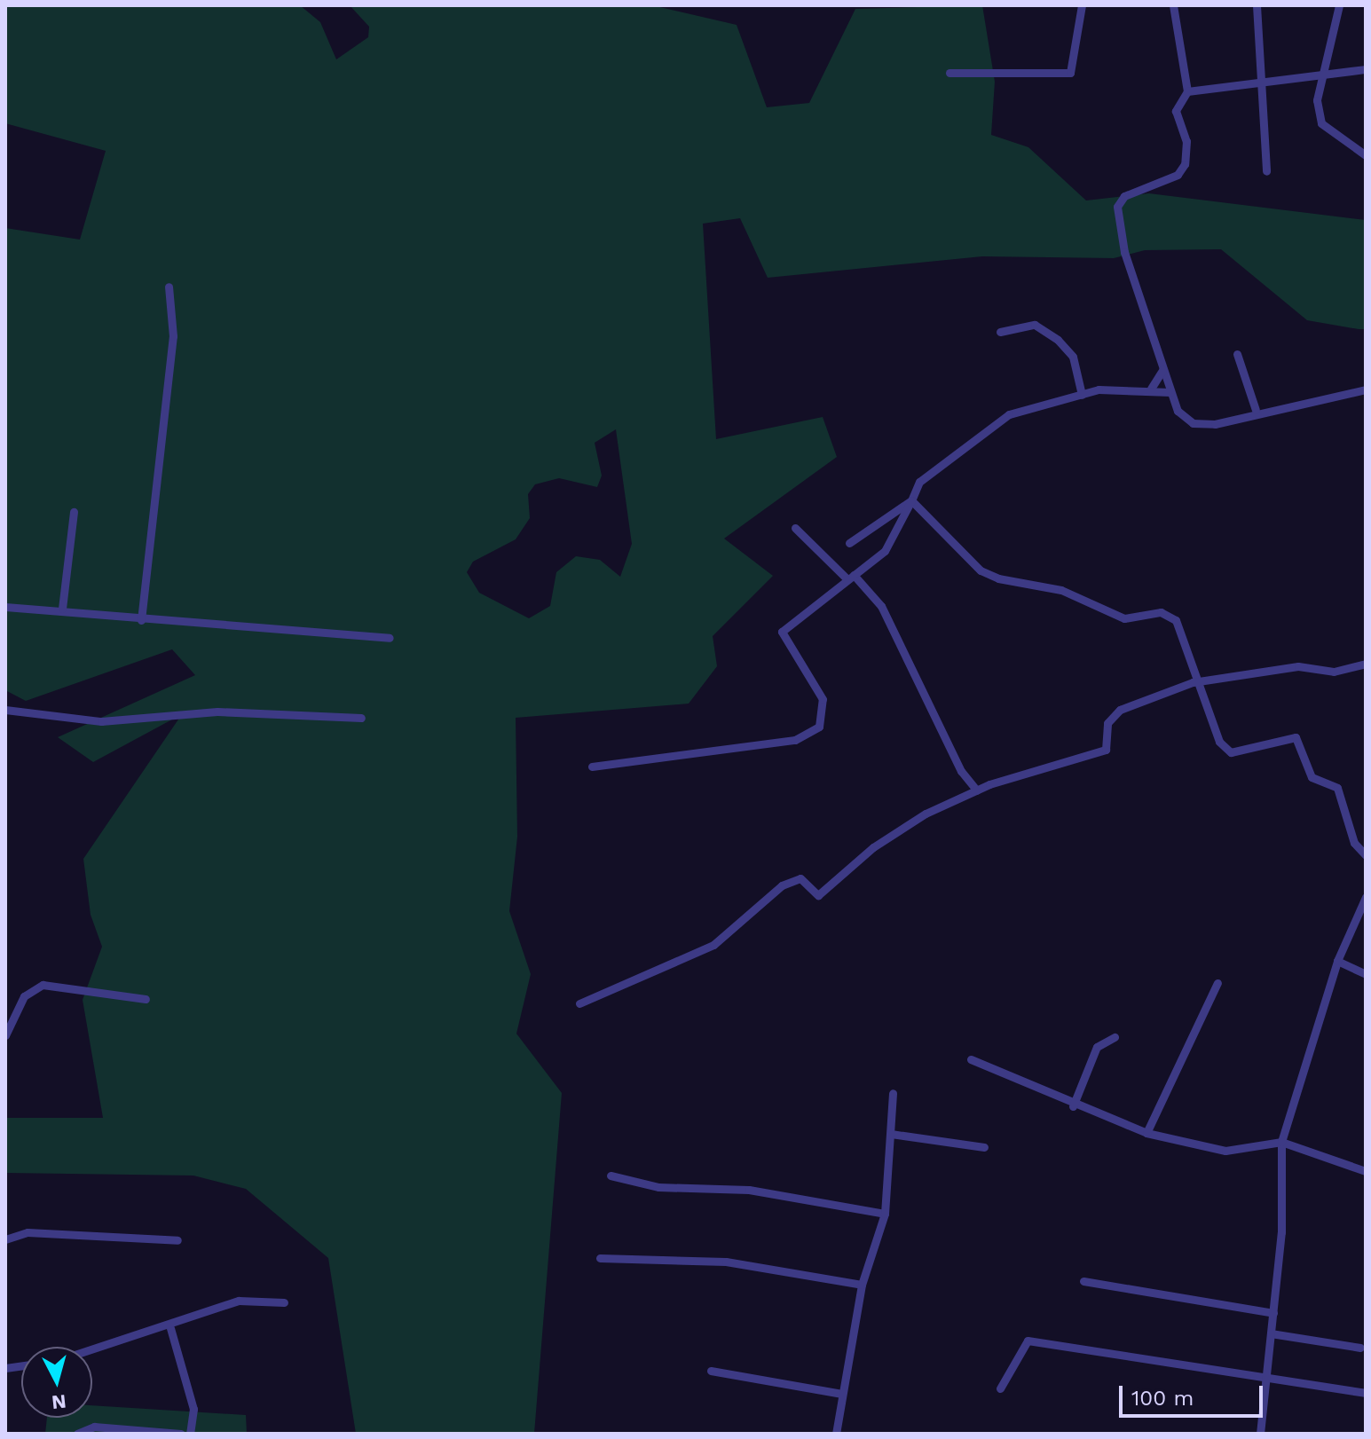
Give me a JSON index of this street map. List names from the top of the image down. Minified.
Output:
{"scale_bar":"100 m","north":"bottom"}
